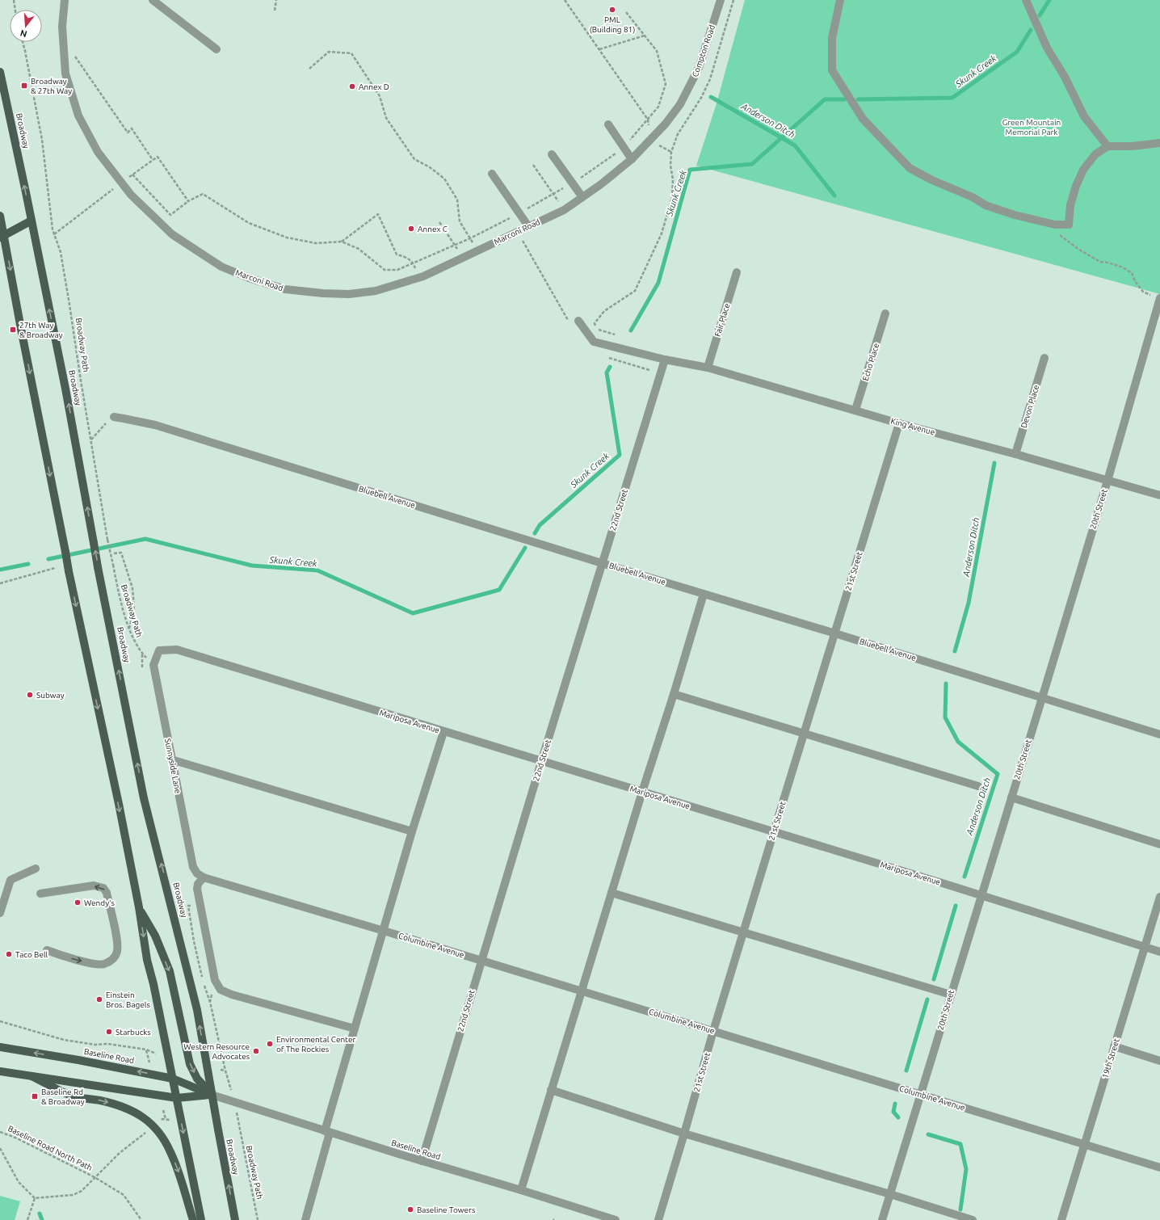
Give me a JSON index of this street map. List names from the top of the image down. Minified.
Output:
{"streets":{"main road":["Broadway","Baseline Road"],"street":["Compton Road","Marconi Road","Fair Place","Echo Place","Devon Place","King Avenue","Bluebell Avenue","20th Street","22nd Street","21st Street","Mariposa Avenue","Sunnyside Lane","Columbine Avenue","19th Street"],"path":["Broadway Path","Baseline Road North Path"]},"crossings":[["Compton Road","Marconi Road"],["Broadway","Baseline Road"],["Fair Place","King Avenue"],["Echo Place","King Avenue"],["Devon Place","King Avenue"],["King Avenue","20th Street"],["King Avenue","22nd Street"],["King Avenue","21st Street"],["Bluebell Avenue","20th Street"],["Bluebell Avenue","22nd Street"],["Bluebell Avenue","21st Street"],["20th Street","Mariposa Avenue"],["20th Street","Columbine Avenue"],["22nd Street","Mariposa Avenue"],["22nd Street","Columbine Avenue"],["22nd Street","Baseline Road"],["21st Street","Mariposa Avenue"],["21st Street","Columbine Avenue"],["Mariposa Avenue","Sunnyside Lane"],["Mariposa Avenue","19th Street"],["Sunnyside Lane","Columbine Avenue"],["Columbine Avenue","19th Street"]],"water":["Skunk Creek","Anderson Ditch"],"parks":["Green Mountain Memorial Park"],"places":{"other":["PML (Building 81)","Annex D","Annex C","Subway","Wendy's","Taco Bell","Einstein Bros. Bagels","Starbucks","Environmental Center of The Rockies","Western Resource Advocates","Baseline Towers"],"transit":["Broadway & 27th Way","27th Way & Broadway","Baseline Rd & Broadway"]},"north":"bottom"}
